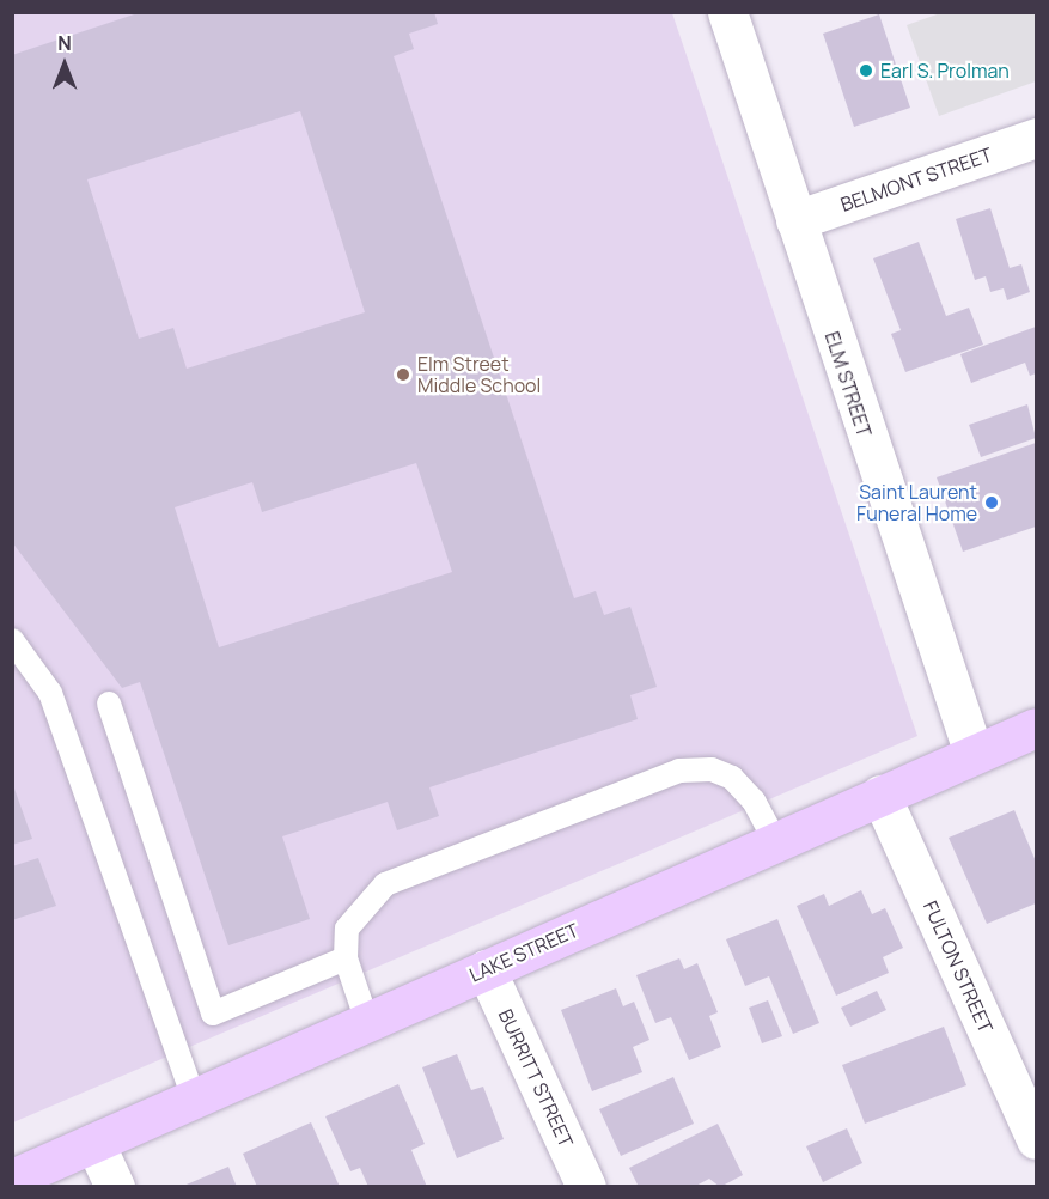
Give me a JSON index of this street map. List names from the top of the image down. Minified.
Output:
{"streets":{"street":["BELMONT STREET","ELM STREET","LAKE STREET","FULTON STREET","BURRITT STREET"]},"crossings":[["BELMONT STREET","ELM STREET"],["ELM STREET","LAKE STREET"],["LAKE STREET","FULTON STREET"],["LAKE STREET","BURRITT STREET"]],"places":["Earl S. Prolman","Elm Street Middle School","Saint Laurent Funeral Home"],"north":"top"}
